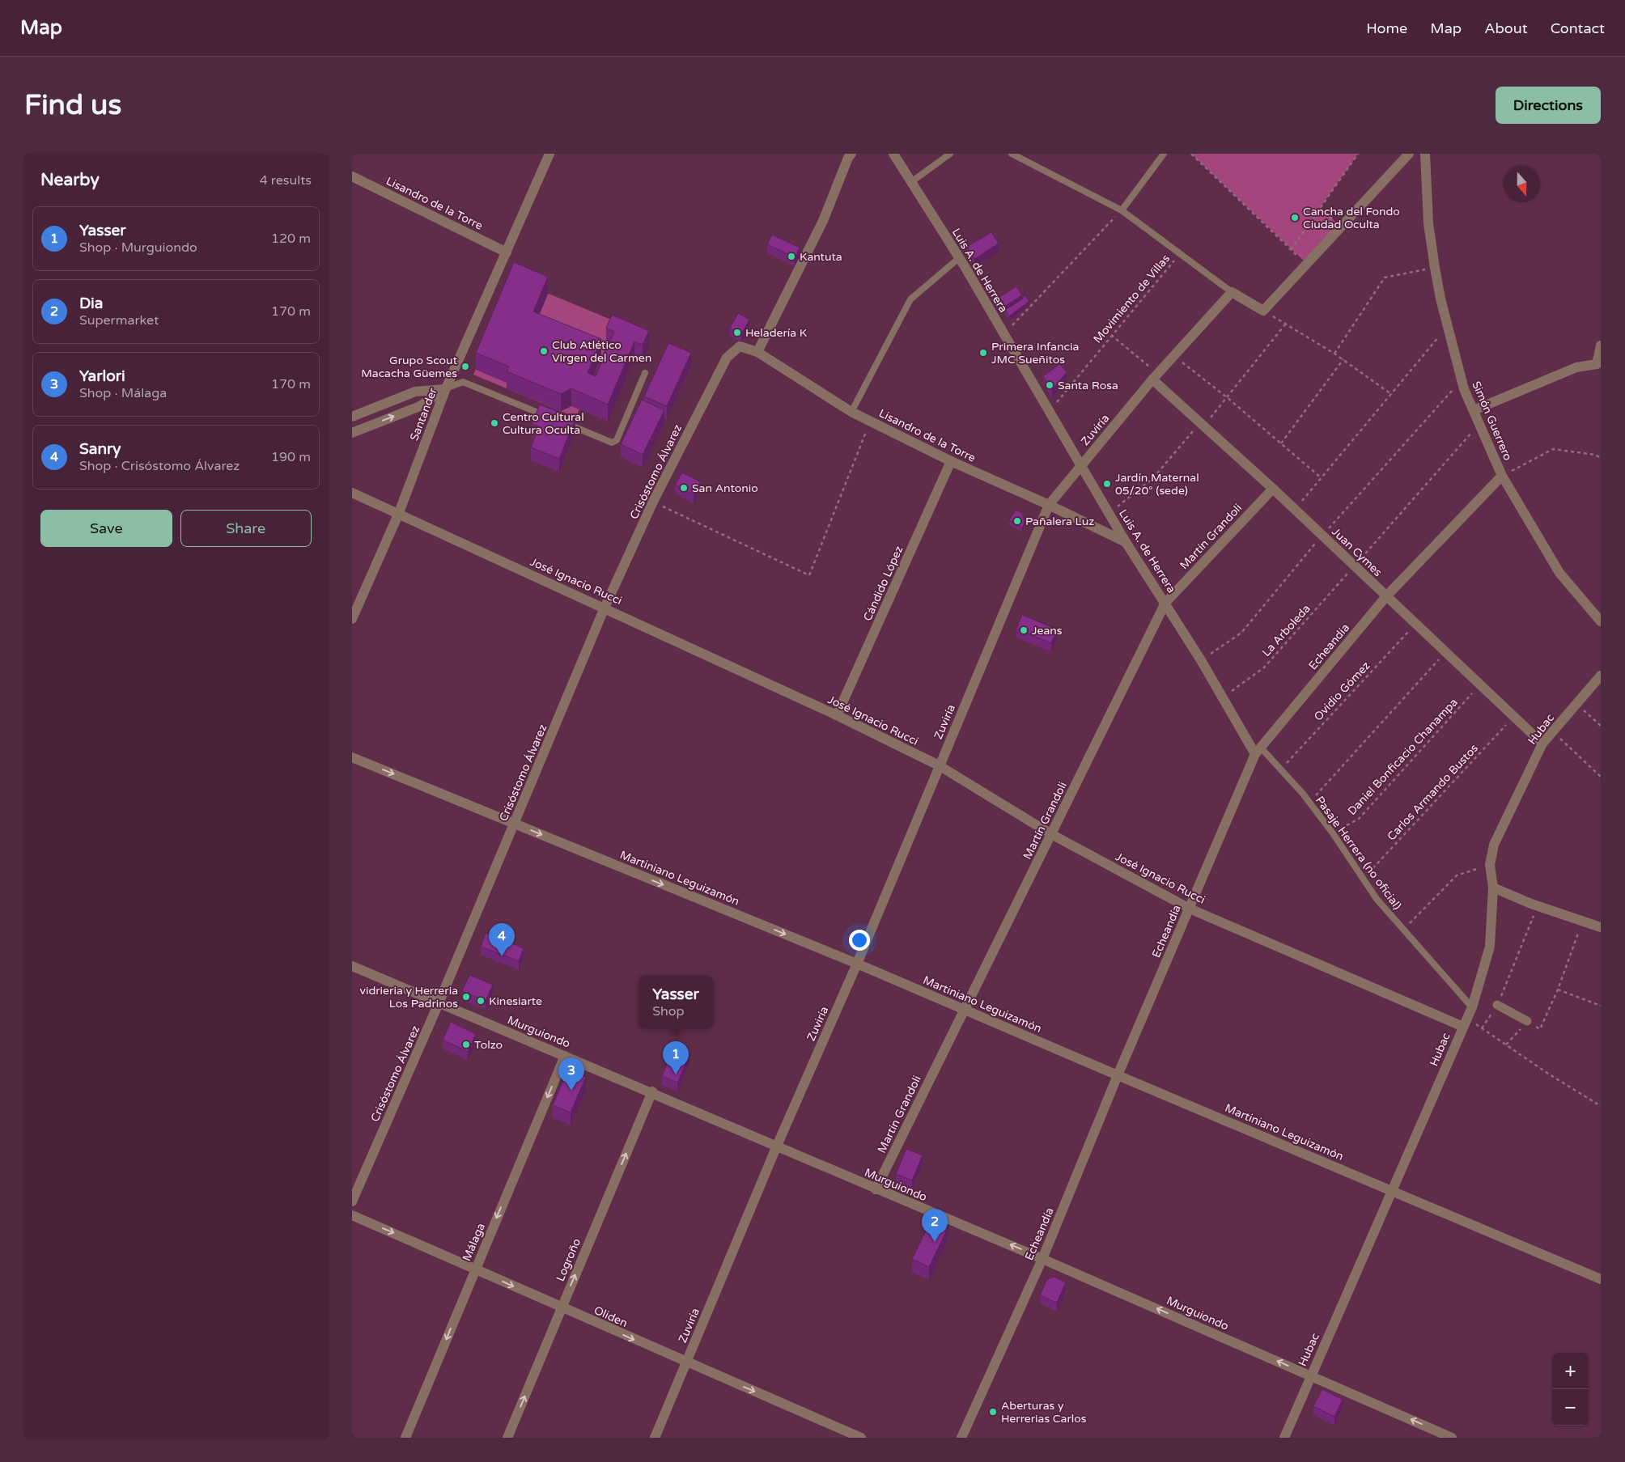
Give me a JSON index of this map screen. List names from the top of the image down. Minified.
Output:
{"streets":{"street":["Lisandro de la Torre","Luis A. de Herrera","Santander","Simón Guerrero","Zuviría","Crisóstomo Álvarez","Martín Grandoli","Juan Cymes","José Ignacio Rucci","Cándido López","Echeandía","Hubac","Martiniano Leguizamón","Murguiondo","Málaga","Logroño","Oliden"],"lane":["Pasaje Herrera (no oficial)"],"path":["Movimiento de Villas","La Arboleda","Ovidio Gómez","Daniel Bonficacio Chanampa","Carlos Armando Bustos"]},"crossings":[["Lisandro de la Torre","Luis A. de Herrera"],["Lisandro de la Torre","Santander"],["Lisandro de la Torre","Zuviría"],["Lisandro de la Torre","Crisóstomo Álvarez"],["Lisandro de la Torre","Cándido López"],["Luis A. de Herrera","Movimiento de Villas"],["Luis A. de Herrera","Zuviría"],["Luis A. de Herrera","Martín Grandoli"],["Luis A. de Herrera","La Arboleda"],["Luis A. de Herrera","Echeandía"],["Luis A. de Herrera","Pasaje Herrera (no oficial)"],["Santander","José Ignacio Rucci"],["Simón Guerrero","La Arboleda"],["Simón Guerrero","Echeandía"],["Zuviría","Juan Cymes"],["Zuviría","José Ignacio Rucci"],["Zuviría","Martiniano Leguizamón"],["Zuviría","Murguiondo"],["Zuviría","Oliden"],["Crisóstomo Álvarez","José Ignacio Rucci"],["Crisóstomo Álvarez","Martiniano Leguizamón"],["Crisóstomo Álvarez","Murguiondo"],["Martín Grandoli","Juan Cymes"],["Martín Grandoli","José Ignacio Rucci"],["Martín Grandoli","Martiniano Leguizamón"],["Martín Grandoli","Murguiondo"],["Juan Cymes","La Arboleda"],["Juan Cymes","Echeandía"],["Juan Cymes","Ovidio Gómez"],["Juan Cymes","Hubac"],["Juan Cymes","Daniel Bonficacio Chanampa"],["Juan Cymes","Carlos Armando Bustos"],["José Ignacio Rucci","Cándido López"],["José Ignacio Rucci","Echeandía"],["José Ignacio Rucci","Hubac"],["Echeandía","Pasaje Herrera (no oficial)"],["Echeandía","Martiniano Leguizamón"],["Echeandía","Murguiondo"],["Ovidio Gómez","Pasaje Herrera (no oficial)"],["Hubac","Pasaje Herrera (no oficial)"],["Hubac","Martiniano Leguizamón"],["Hubac","Murguiondo"],["Daniel Bonficacio Chanampa","Pasaje Herrera (no oficial)"],["Carlos Armando Bustos","Pasaje Herrera (no oficial)"],["Murguiondo","Málaga"],["Murguiondo","Logroño"],["Málaga","Oliden"],["Logroño","Oliden"]],"one_way":["Martiniano Leguizamón","Murguiondo","Málaga","Logroño","Oliden"],"places":["Cancha del Fondo Ciudad Oculta","Kantuta","Heladería K","Club Atlético Virgen del Carmen","Primera Infancia JMC Sueñitos","Grupo Scout Macacha Güemes","Santa Rosa","Centro Cultural Cultura Oculta","Jardín Maternal 05/20° (sede)","San Antonio","Pañalera Luz","Jeans","vidrieria y Herreria Los Padrinos","Kinesiarte","Tolzo","Aberturas y Herrerias Carlos"],"north":"bottom","page":{"header":"Map","nav":["Home","Map","About","Contact"],"buttons":["Directions",["Save","Share"]],"title":"Find us","heading":["Nearby","4 results"],"list":[{"mark":"1","name":"Yasser","note":"Shop · Murguiondo","value":"120 m"},{"mark":"2","name":"Dia","note":"Supermarket","value":"170 m"},{"mark":"3","name":"Yarlori","note":"Shop · Málaga","value":"170 m"},{"mark":"4","name":"Sanry","note":"Shop · Crisóstomo Álvarez","value":"190 m"}],"pins":["4","1","3","2"],"popup":["Yasser","Shop"],"map_buttons":["+","−"]}}
